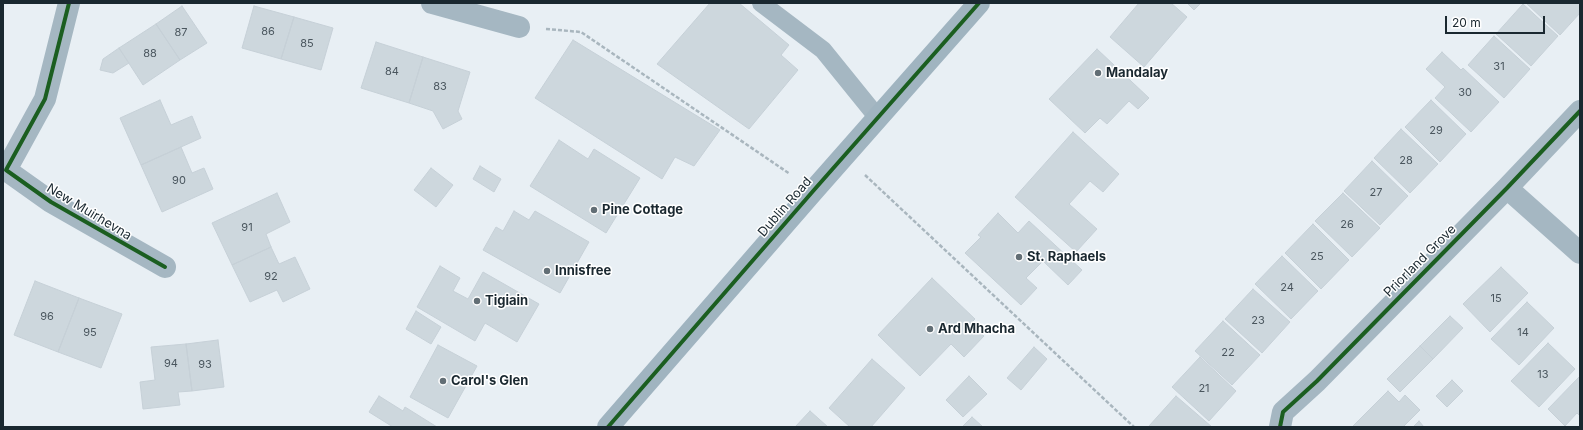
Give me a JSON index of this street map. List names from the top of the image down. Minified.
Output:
{"streets":{"main road":["Dublin Road"],"street":["New Muirhevna","Priorland Grove"]},"places":["Mandalay","Pine Cottage","St. Raphaels","Innisfree","Tigiain","Ard Mhacha","Carol's Glen"],"house_numbers":["86","87","85","88","31","84","83","30","29","28","90","27","26","91","25","92","24","15","96","23","95","14","22","94","93","13","21"],"scale_bar":"20 m"}
